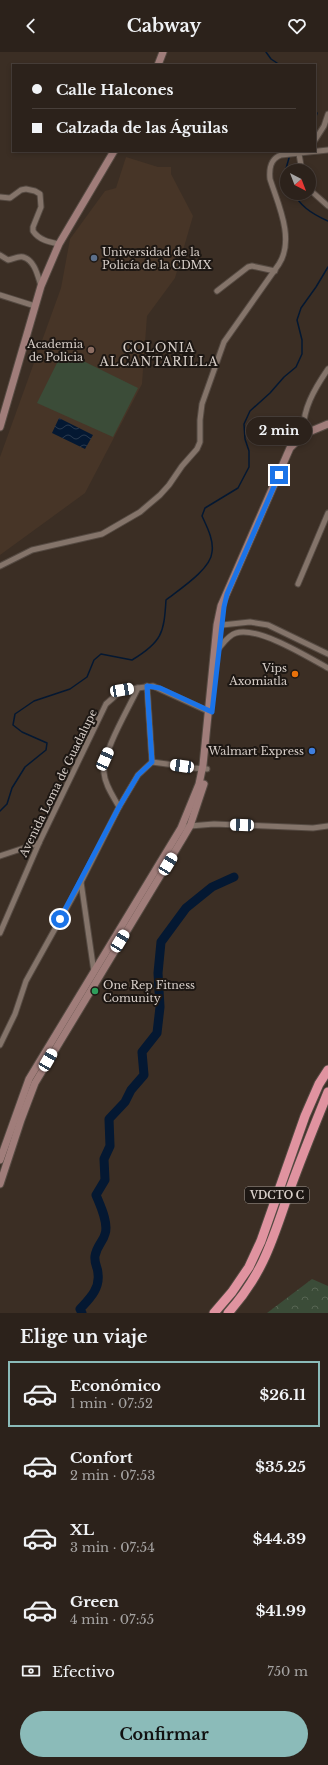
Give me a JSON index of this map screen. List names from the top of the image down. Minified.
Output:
{"streets":{"highway":["VDCTO C"],"street":["Avenida Loma de Guadalupe"]},"districts":["COLONIA ALCANTARILLA"],"places":["Universidad de la Policía de la CDMX","Academia de Policia","Vips Axomiatla","Walmart Express","One Rep Fitness Comunity"],"north":"bottom right","page":{"header":"Cabway","banner":["Calle Halcones","Calzada de las Águilas"],"bubble":"2 min","heading":"Elige un viaje","list":[{"name":"Económico","note":"1 min · 07:52","value":"$26.11"},{"name":"Confort","note":"2 min · 07:53","value":"$35.25"},{"name":"XL","note":"3 min · 07:54","value":"$44.39"},{"name":"Green","note":"4 min · 07:55","value":"$41.99"}],"pay":["Efectivo","750 m"],"buttons":"Confirmar"}}
